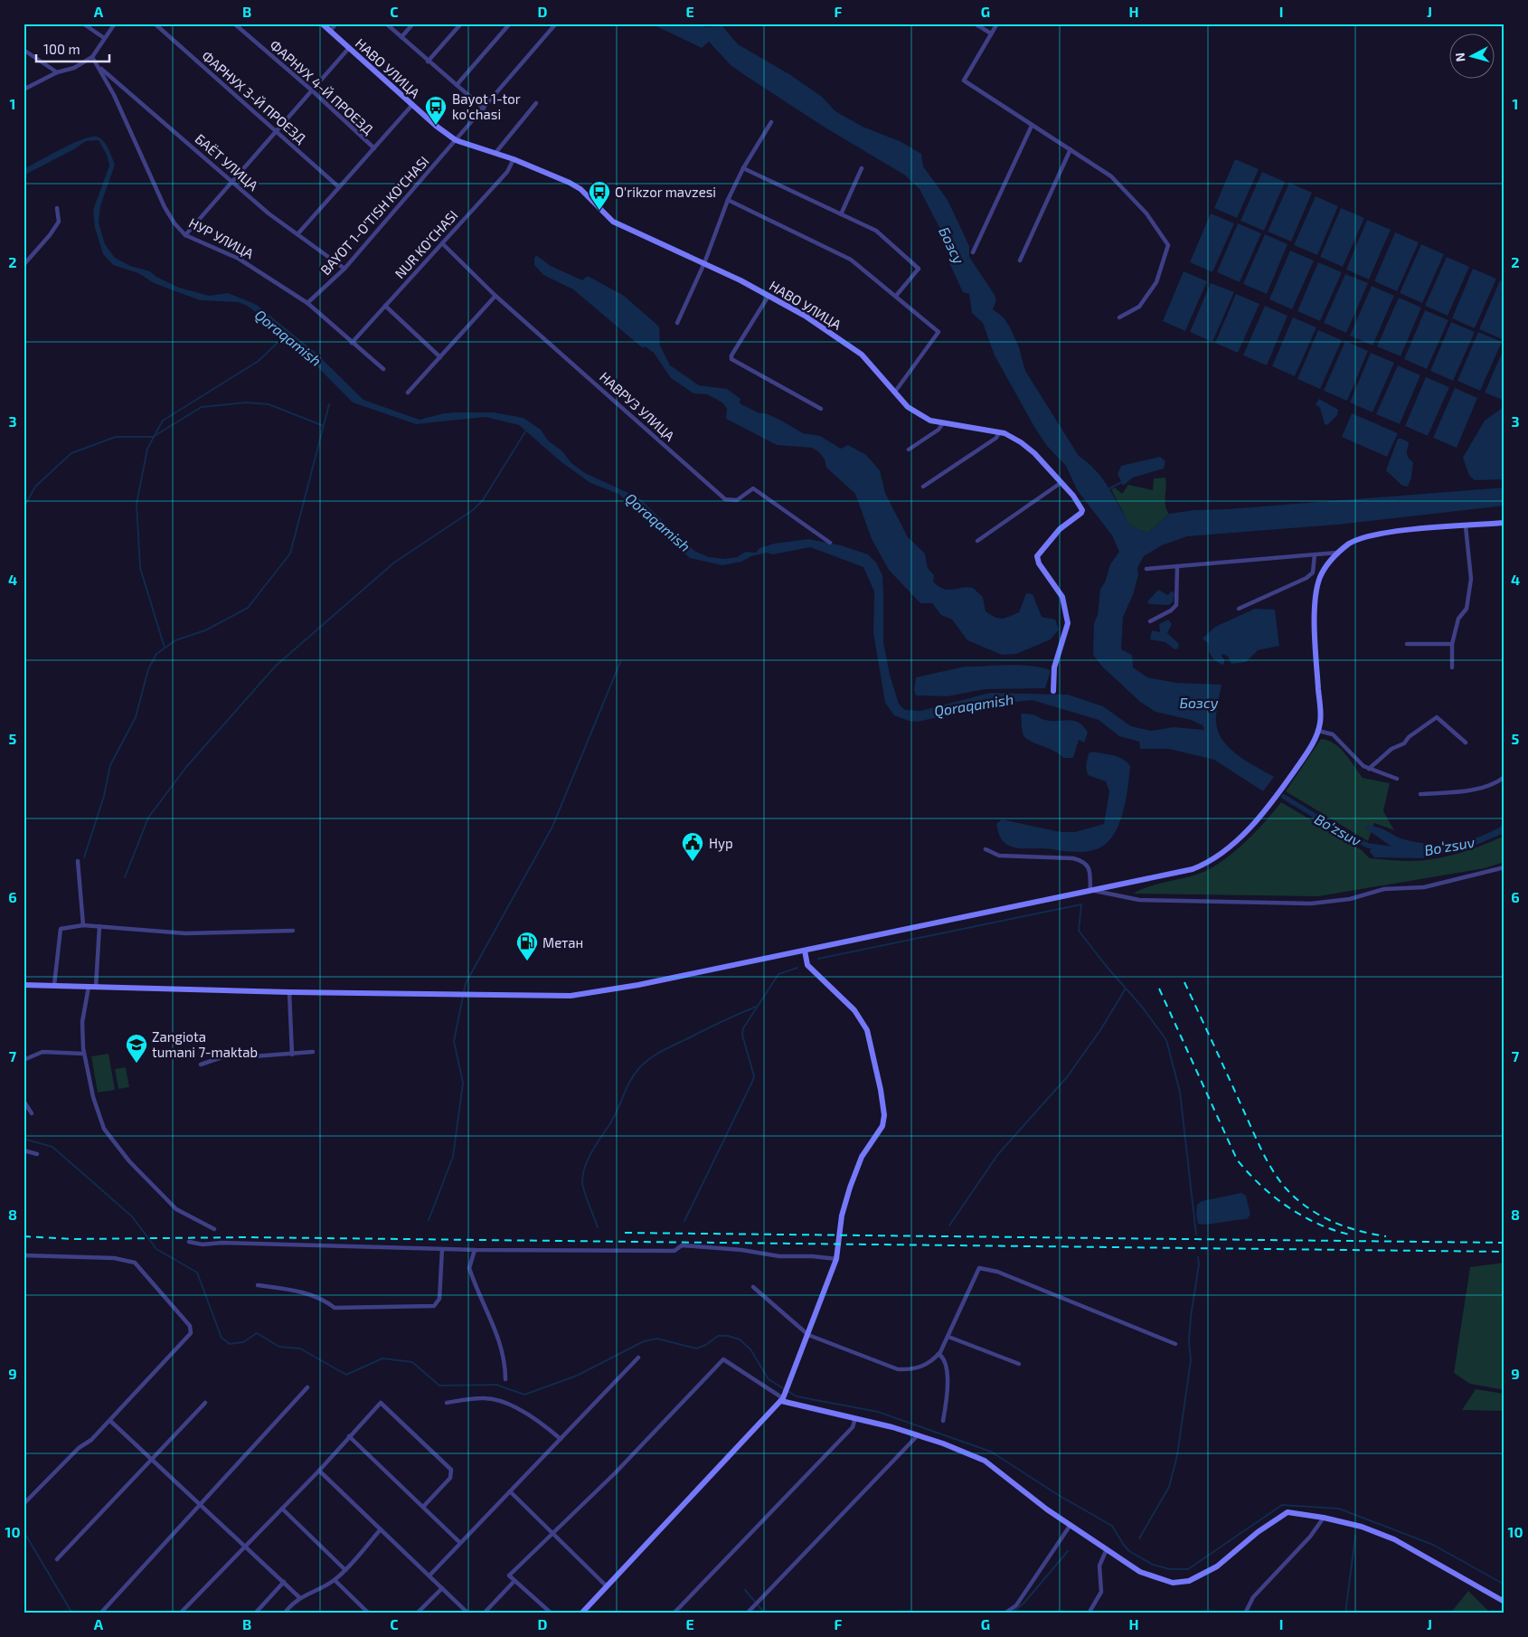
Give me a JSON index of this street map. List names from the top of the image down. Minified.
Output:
{"streets":{"main road":["НАВО УЛИЦА"],"street":["ФАРНУХ 4-Й ПРОЕЗД","ФАРНУХ 3-Й ПРОЕЗД","БАЁТ УЛИЦА","BAYOT 1-O'TISH KO'CHASI","НУР УЛИЦА","NUR KO'CHASI","НАВРУЗ УЛИЦА"]},"crossings":[["НАВО УЛИЦА","BAYOT 1-O'TISH KO'CHASI"],["НАВО УЛИЦА","NUR KO'CHASI"],["БАЁТ УЛИЦА","BAYOT 1-O'TISH KO'CHASI"],["БАЁТ УЛИЦА","НУР УЛИЦА"],["BAYOT 1-O'TISH KO'CHASI","НУР УЛИЦА"],["НУР УЛИЦА","NUR KO'CHASI"],["NUR KO'CHASI","НАВРУЗ УЛИЦА"]],"water":["Бозсу","Qoraqamish","Bo'zsuv","Boʻzsuv"],"places":{"bus stop":["Bayot 1-tor ko'chasi","O'rikzor mavzesi"],"public building":["Нур"],"fuel station":["Метан"],"school or university":["Zangiota tumani 7-maktab"]},"scale_bar":"100 m","north":"left","grid":{"columns":["A","B","C","D","E","F","G","H","I","J"],"rows":["1","2","3","4","5","6","7","8","9","10"]}}
